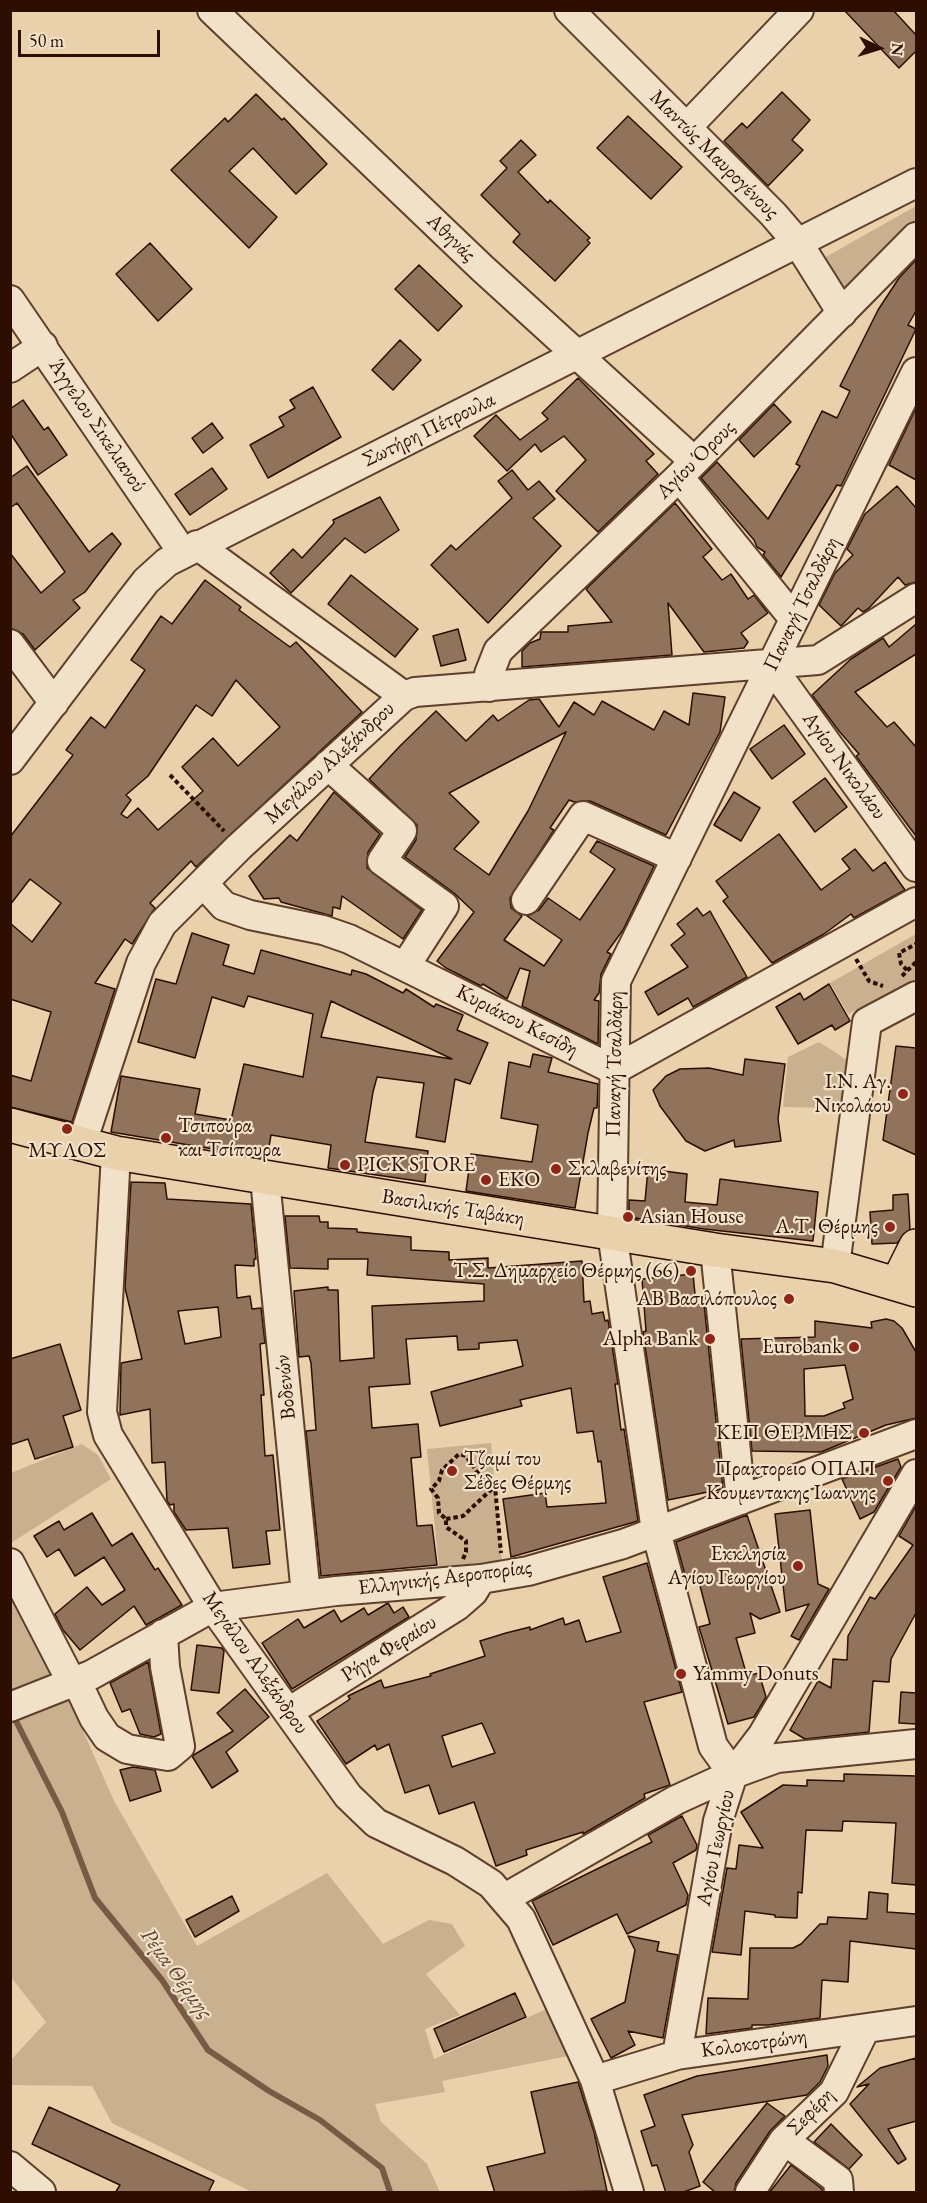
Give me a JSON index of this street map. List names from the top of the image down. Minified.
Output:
{"streets":{"main road":["Βασιλικής Ταβάκη"],"street":["Μαντώς Μαυρογένους","Αθηνάς","Άγγελου Σικελιανού","Σωτήρη Πέτρουλα","Αγίου Όρους","Παναγή Τσαλδάρη","Μεγάλου Αλεξάνδρου","Αγίου Νικολάου","Κυριάκου Κεσίδη","Βοδενών","Ελληνικής Αεροπορίας","Ρήγα Φεραίου","Αγίου Γεωργίου","Κολοκοτρώνη","Σεφέρη"]},"crossings":[["Μαντώς Μαυρογένους","Σωτήρη Πέτρουλα"],["Μαντώς Μαυρογένους","Αγίου Όρους"],["Αθηνάς","Σωτήρη Πέτρουλα"],["Αθηνάς","Αγίου Όρους"],["Αθηνάς","Παναγή Τσαλδάρη"],["Άγγελου Σικελιανού","Σωτήρη Πέτρουλα"],["Άγγελου Σικελιανού","Μεγάλου Αλεξάνδρου"],["Αγίου Όρους","Μεγάλου Αλεξάνδρου"],["Παναγή Τσαλδάρη","Μεγάλου Αλεξάνδρου"],["Παναγή Τσαλδάρη","Αγίου Νικολάου"],["Παναγή Τσαλδάρη","Κυριάκου Κεσίδη"],["Παναγή Τσαλδάρη","Βασιλικής Ταβάκη"],["Παναγή Τσαλδάρη","Ελληνικής Αεροπορίας"],["Παναγή Τσαλδάρη","Αγίου Γεωργίου"],["Μεγάλου Αλεξάνδρου","Αγίου Νικολάου"],["Μεγάλου Αλεξάνδρου","Κυριάκου Κεσίδη"],["Μεγάλου Αλεξάνδρου","Βασιλικής Ταβάκη"],["Μεγάλου Αλεξάνδρου","Ελληνικής Αεροπορίας"],["Μεγάλου Αλεξάνδρου","Ρήγα Φεραίου"],["Μεγάλου Αλεξάνδρου","Κολοκοτρώνη"],["Βασιλικής Ταβάκη","Βοδενών"],["Βοδενών","Ελληνικής Αεροπορίας"],["Ελληνικής Αεροπορίας","Ρήγα Φεραίου"],["Αγίου Γεωργίου","Κολοκοτρώνη"],["Κολοκοτρώνη","Σεφέρη"]],"water":["Ρέμα Θέρμης"],"places":["Ι.Ν. Αγ. Νικολάου","ΜΥΛΟΣ","Τσιπούρα και Τσίπουρα","PICK STORE","Σκλαβενίτης","EKO","Asian House","Α.Τ. Θέρμης","Τ.Σ. Δημαρχείο Θέρμης (66)","ΑΒ Βασιλόπουλος","Alpha Bank","Eurobank","ΚΕΠ ΘΕΡΜΗΣ","Τζαμί του Σέδες Θέρμης","Πρακτορειο ΟΠΑΠ Κουμεντακης Ιωαννης","Εκκλησία Αγίου Γεωργίου","Yammy Donuts"],"scale_bar":"50 m","north":"right"}
